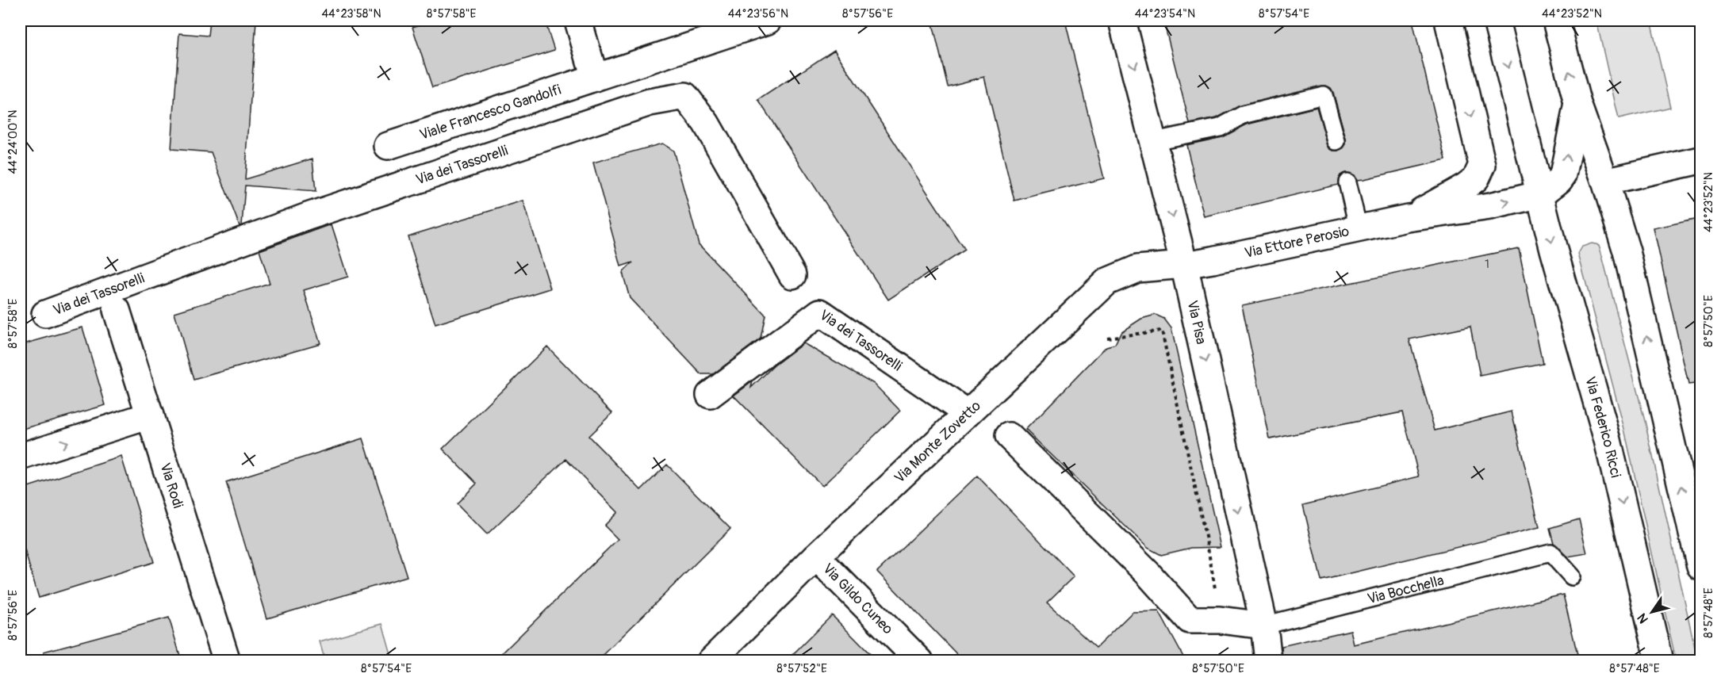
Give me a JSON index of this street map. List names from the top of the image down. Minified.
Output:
{"streets":{"street":["Viale Francesco Gandolfi","Via dei Tassorelli","Via Ettore Perosio","Via Pisa","Via Federico Ricci","Via Monte Zovetto","Via Rodi","Via Gildo Cuneo"],"lane":["Via Bocchella"]},"crossings":[["Via dei Tassorelli","Via Monte Zovetto"],["Via Ettore Perosio","Via Pisa"],["Via Ettore Perosio","Via Monte Zovetto"],["Via Pisa","Via Monte Zovetto"],["Via Pisa","Via Bocchella"],["Via Monte Zovetto","Via Gildo Cuneo"]],"one_way":["Via Pisa"],"house_numbers":["1"],"north":"bottom left","coordinates":["44°23'58\"N","8°57'58\"E","44°23'56\"N","8°57'56\"E","44°23'54\"N","8°57'54\"E","44°23'52\"N","44°24'00\"N","8°57'50\"E","8°57'48\"E","8°57'52\"E"]}
